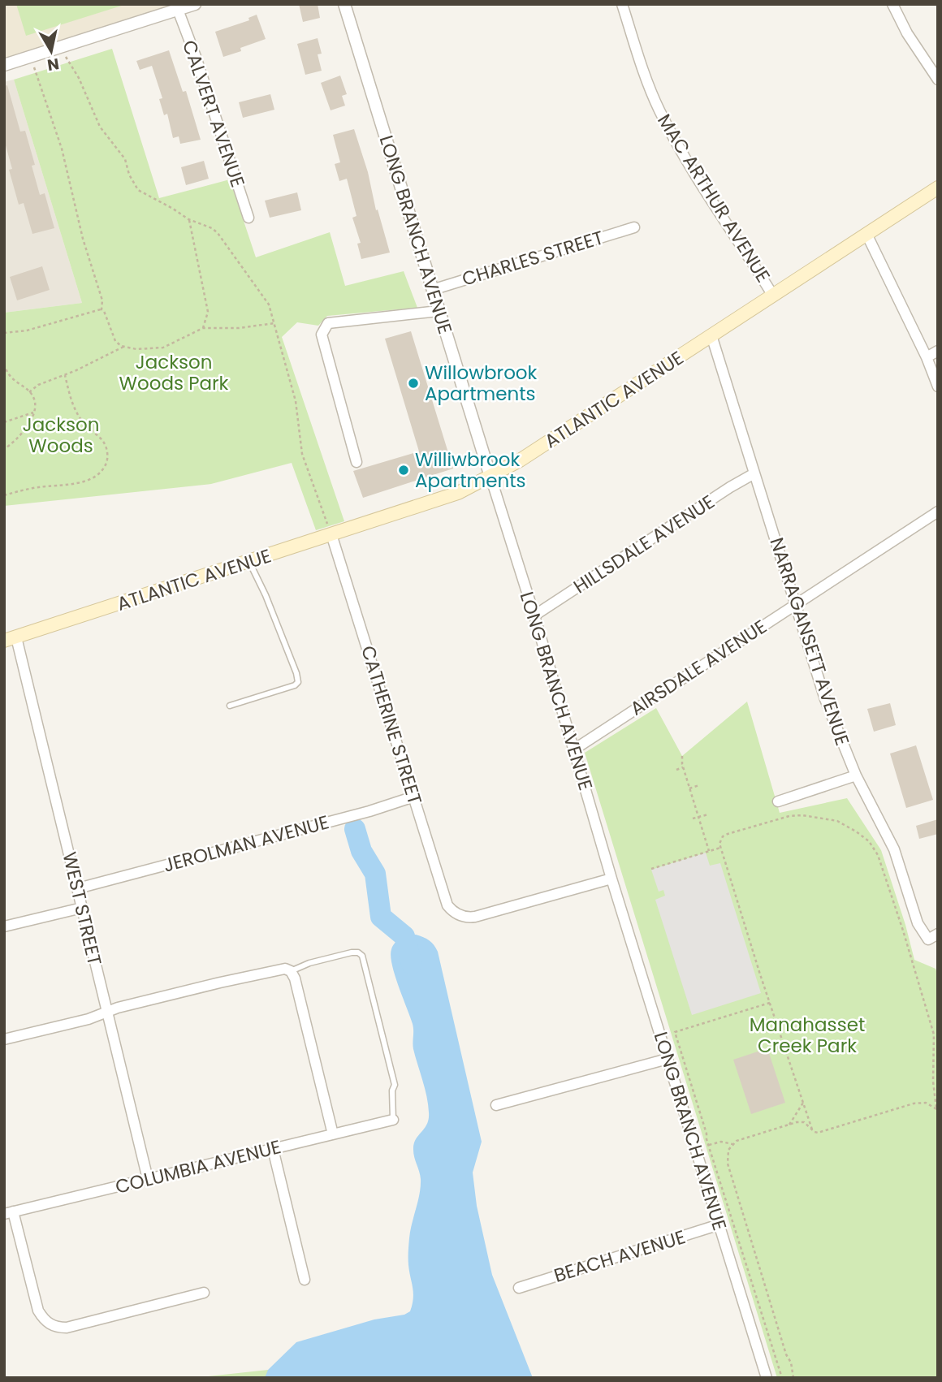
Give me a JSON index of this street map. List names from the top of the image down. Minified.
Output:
{"streets":{"main road":["ATLANTIC AVENUE"],"street":["CALVERT AVENUE","MAC ARTHUR AVENUE","LONG BRANCH AVENUE","CHARLES STREET","HILLSDALE AVENUE","NARRAGANSETT AVENUE","AIRSDALE AVENUE","CATHERINE STREET","JEROLMAN AVENUE","WEST STREET","COLUMBIA AVENUE","BEACH AVENUE"]},"crossings":[["MAC ARTHUR AVENUE","ATLANTIC AVENUE"],["LONG BRANCH AVENUE","CHARLES STREET"],["LONG BRANCH AVENUE","ATLANTIC AVENUE"],["LONG BRANCH AVENUE","HILLSDALE AVENUE"],["LONG BRANCH AVENUE","AIRSDALE AVENUE"],["LONG BRANCH AVENUE","CATHERINE STREET"],["LONG BRANCH AVENUE","BEACH AVENUE"],["ATLANTIC AVENUE","NARRAGANSETT AVENUE"],["ATLANTIC AVENUE","CATHERINE STREET"],["ATLANTIC AVENUE","WEST STREET"],["HILLSDALE AVENUE","NARRAGANSETT AVENUE"],["NARRAGANSETT AVENUE","AIRSDALE AVENUE"],["CATHERINE STREET","JEROLMAN AVENUE"],["JEROLMAN AVENUE","WEST STREET"],["WEST STREET","COLUMBIA AVENUE"]],"parks":["Jackson Woods Park","Jackson Woods","Manahasset Creek Park"],"places":["Willowbrook Apartments","Williwbrook Apartments"],"north":"bottom"}
